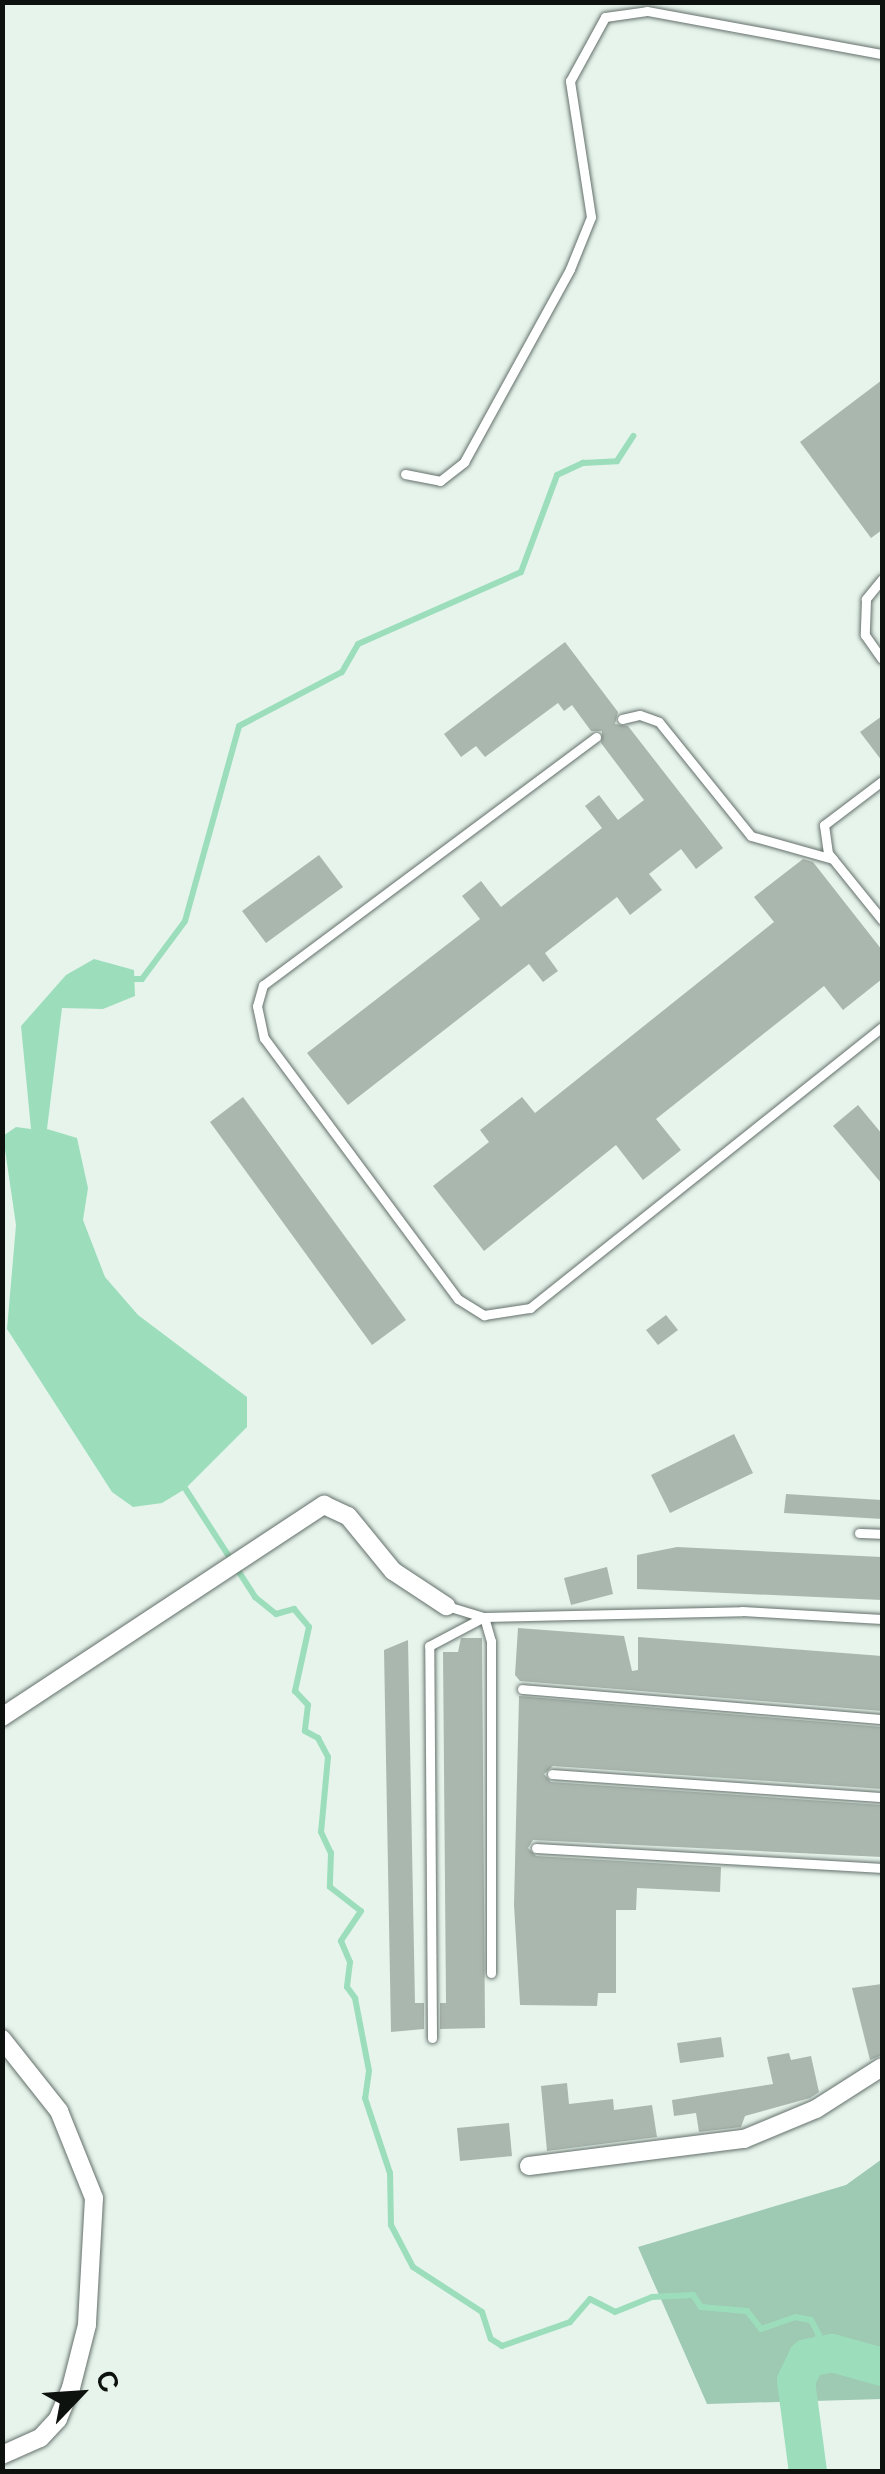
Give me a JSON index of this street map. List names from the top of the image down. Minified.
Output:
{"north":"top right"}
